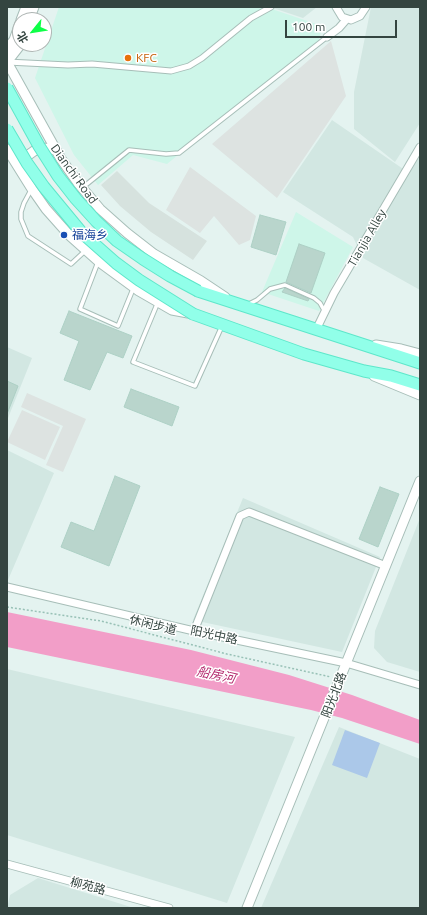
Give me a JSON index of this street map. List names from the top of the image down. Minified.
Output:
{"streets":{"main road":["Dianchi Road"],"street":["Tianjia Alley","阳光中路","阳光北路","柳苑路"],"path":["休闲步道"]},"crossings":[["Dianchi Road","Tianjia Alley"],["休闲步道","阳光北路"],["阳光中路","阳光北路"]],"water":["船房河"],"places":["KFC","福海乡"],"scale_bar":"100 m","north":"bottom left"}
